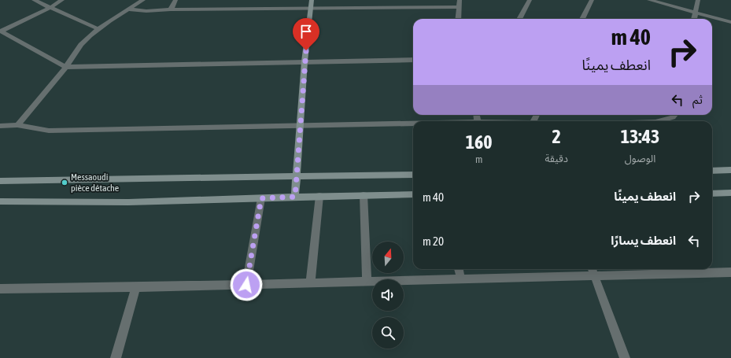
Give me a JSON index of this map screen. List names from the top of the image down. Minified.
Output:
{"places":["Messaoudi pièce détache"],"north":"top","page":{"turn":["40 m","انعطف يمينًا"],"then":"ثم","eta":["13:43","الوصول","2","دقيقة","160","m"],"list":[{"name":"انعطف يمينًا","value":"40 m"},{"name":"انعطف يسارًا","value":"20 m"}]}}
